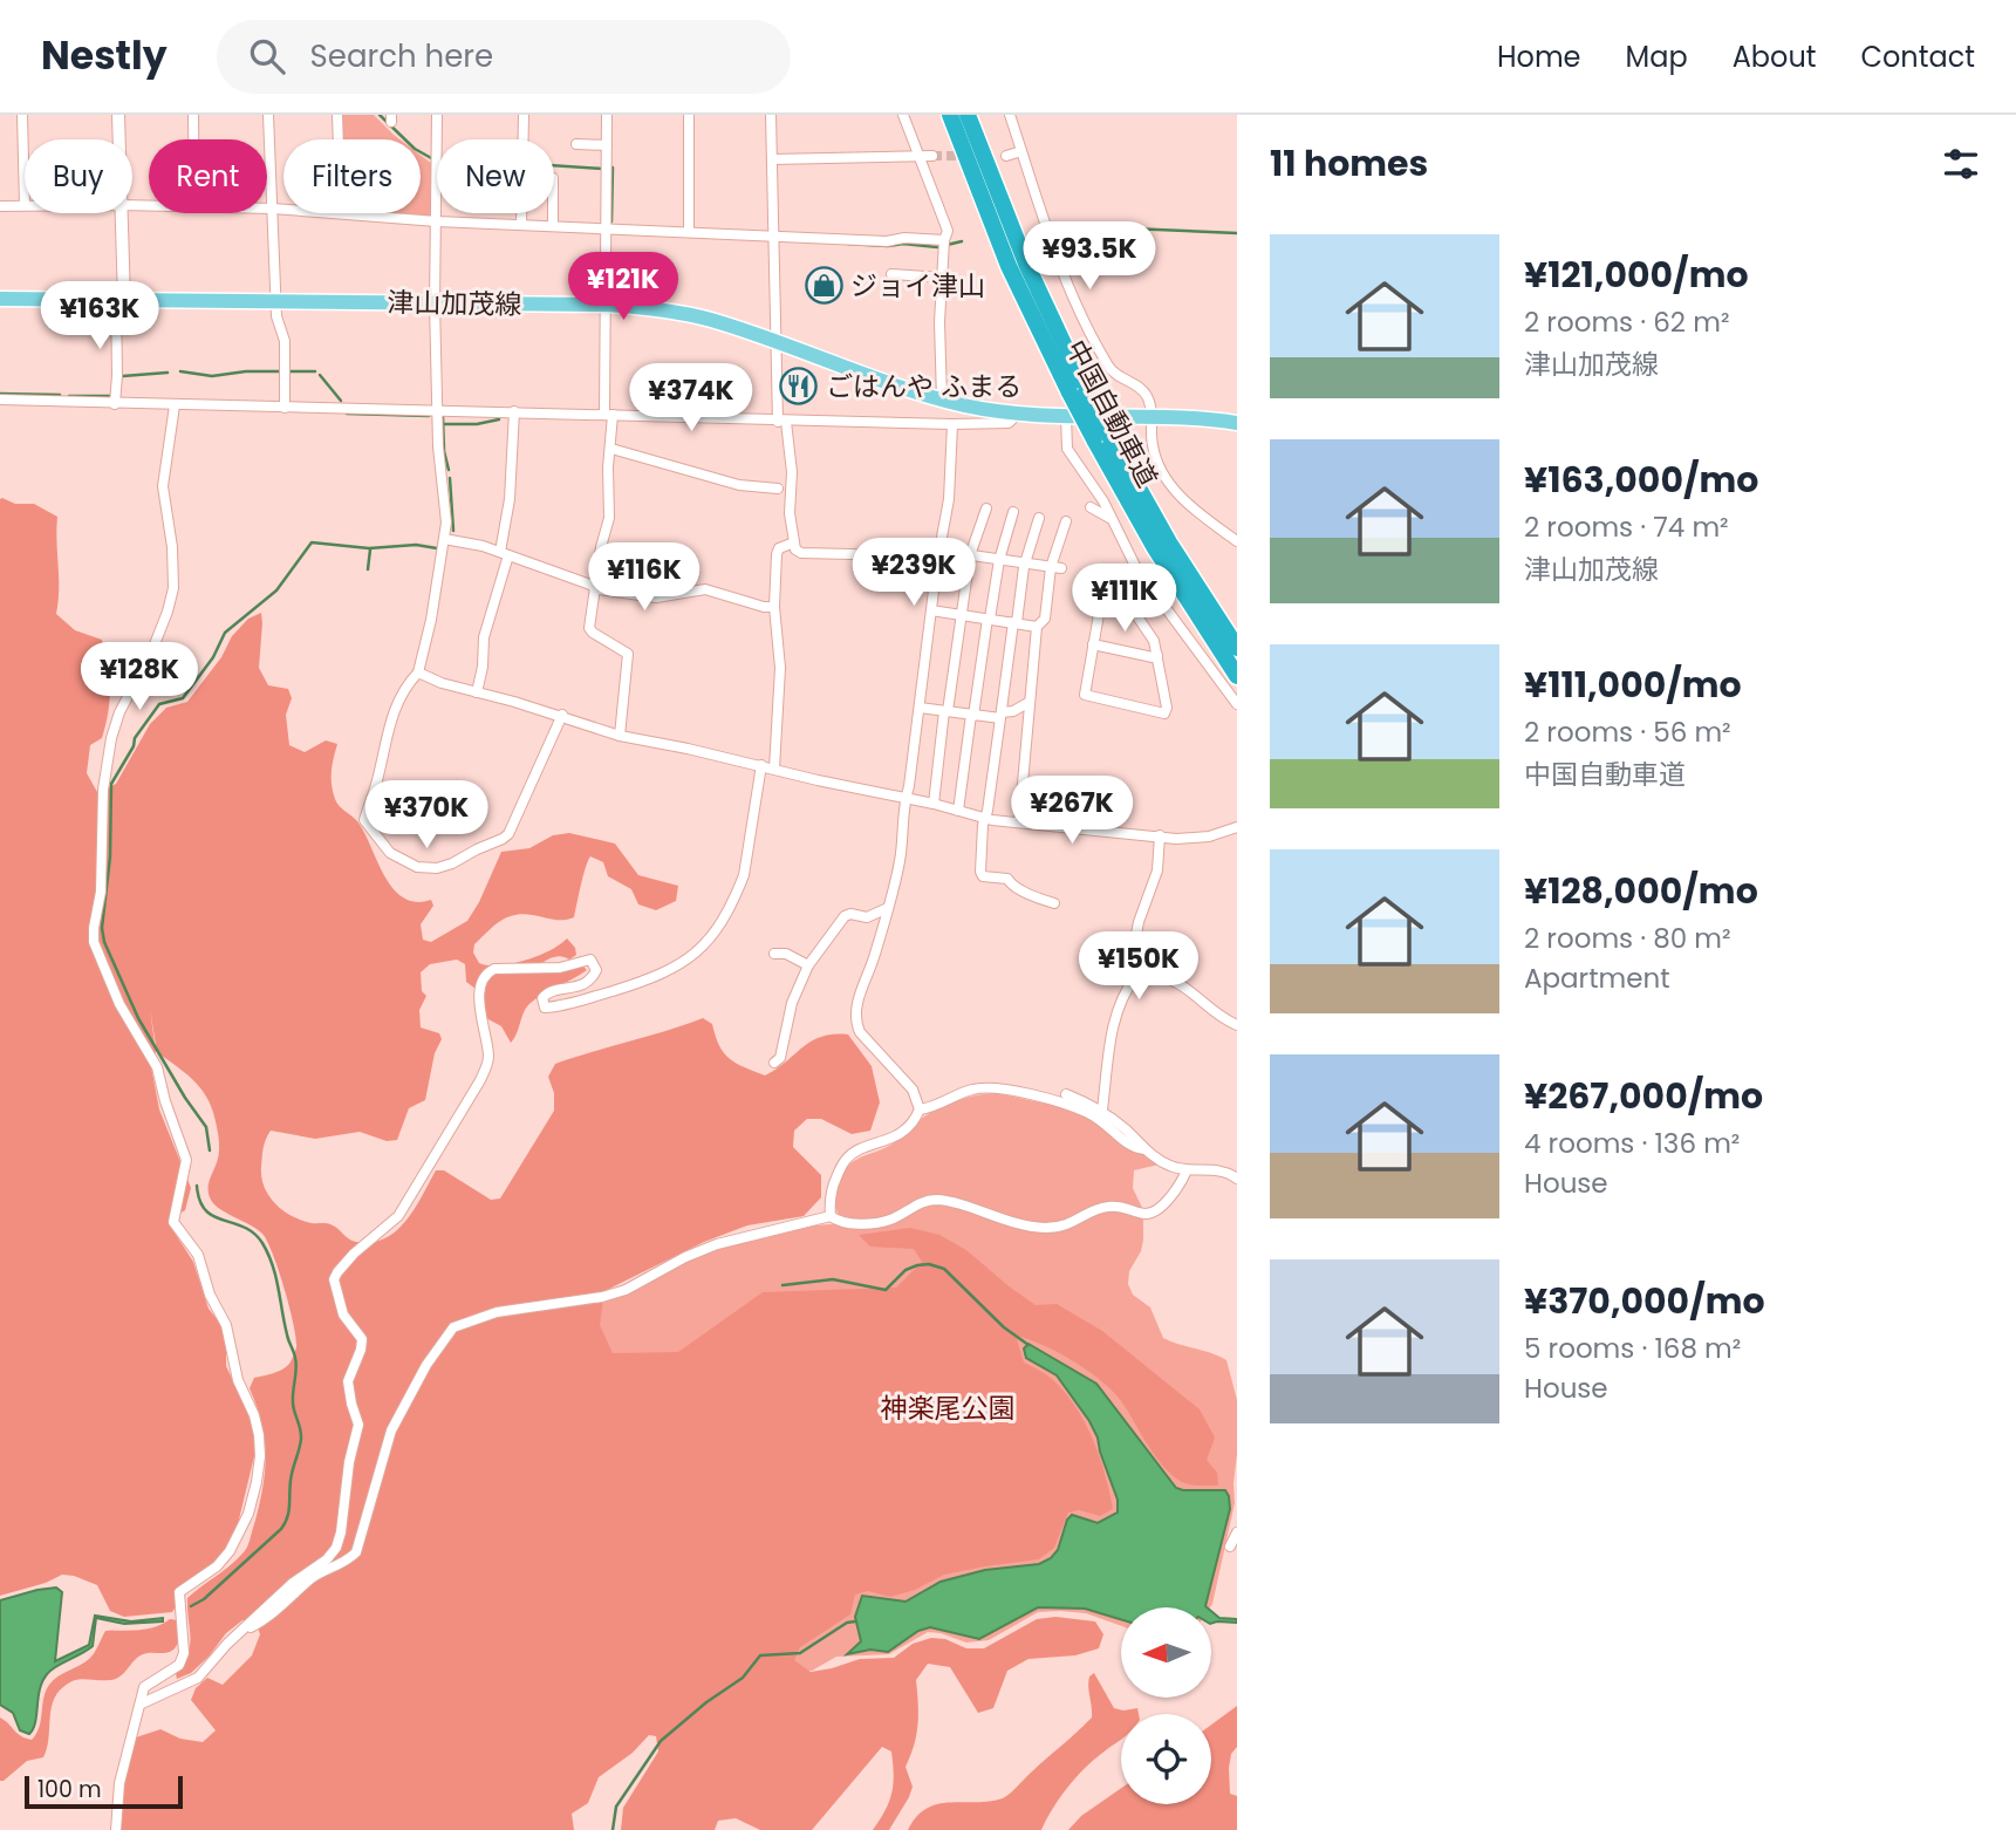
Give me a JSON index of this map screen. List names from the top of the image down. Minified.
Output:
{"streets":{"highway":["中国自動車道"],"main road":["津山加茂線"]},"parks":["神楽尾公園"],"places":{"shop":["ジョイ津山"],"restaurant":["ごはんや ふまる"]},"scale_bar":"100 m","north":"left","page":{"header":"Nestly","search":"Search here","nav":["Home","Map","About","Contact"],"heading":"11 homes","chip":["Buy","Rent","Filters","New"],"list":[{"name":"¥121,000/mo","note":"2 rooms · 62 m² · 津山加茂線"},{"name":"¥163,000/mo","note":"2 rooms · 74 m² · 津山加茂線"},{"name":"¥111,000/mo","note":"2 rooms · 56 m² · 中国自動車道"},{"name":"¥128,000/mo","note":"2 rooms · 80 m² · Apartment"},{"name":"¥267,000/mo","note":"4 rooms · 136 m² · House"},{"name":"¥370,000/mo","note":"5 rooms · 168 m² · House"}],"price":["¥93.5K","¥121K","¥163K","¥374K","¥239K","¥116K","¥111K","¥128K","¥267K","¥370K","¥150K"],"scale":"100 m"}}
